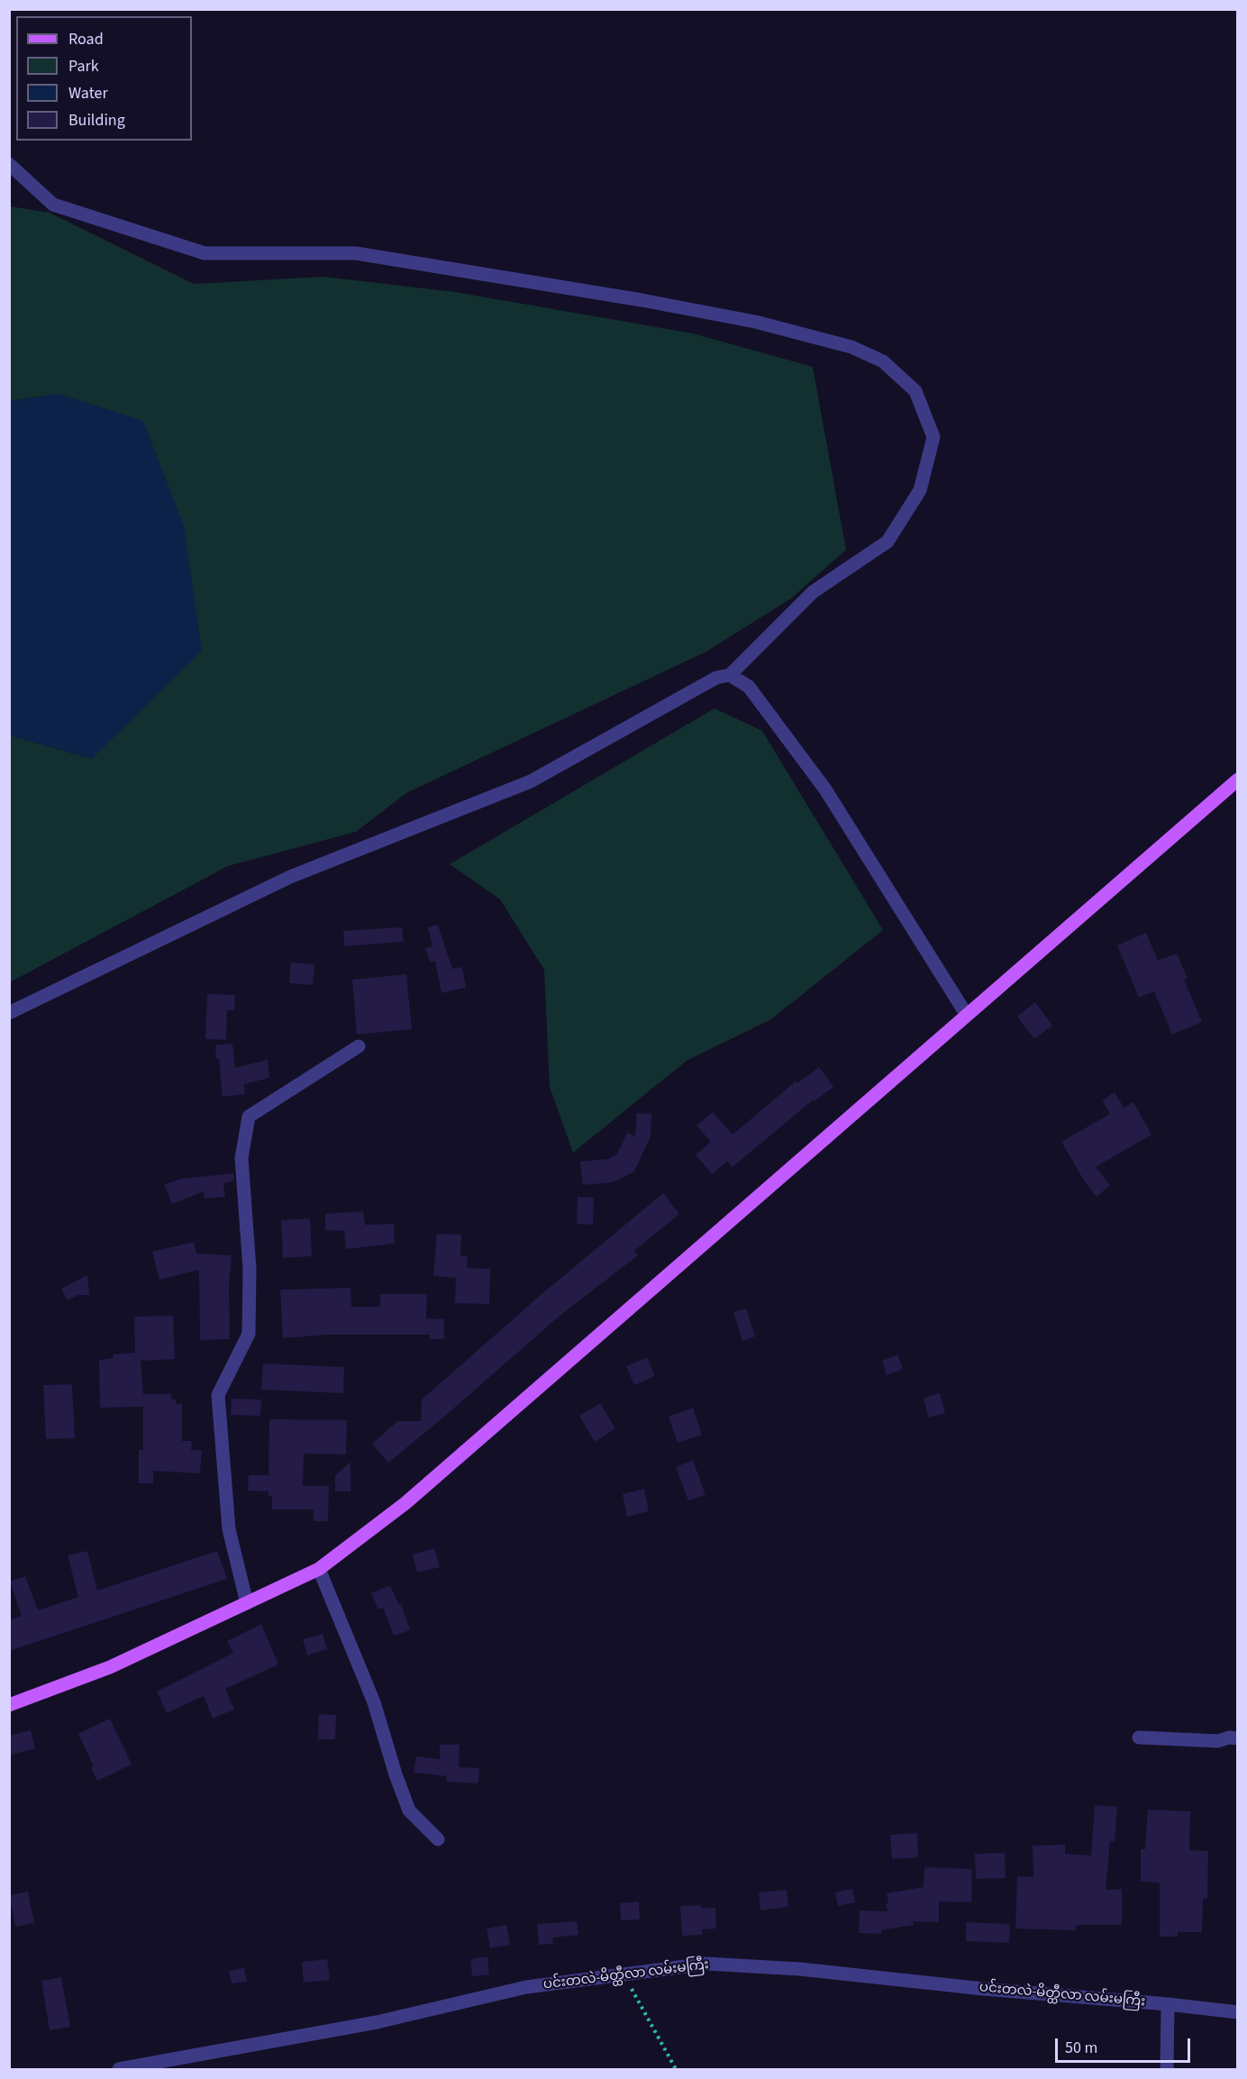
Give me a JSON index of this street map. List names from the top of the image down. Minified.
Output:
{"streets":{"street":["ပင်းတလဲ-မိတ္ထီလာ လမ်းမကြီး"]},"legend":["Road","Park","Water","Building"],"scale_bar":"50 m"}
